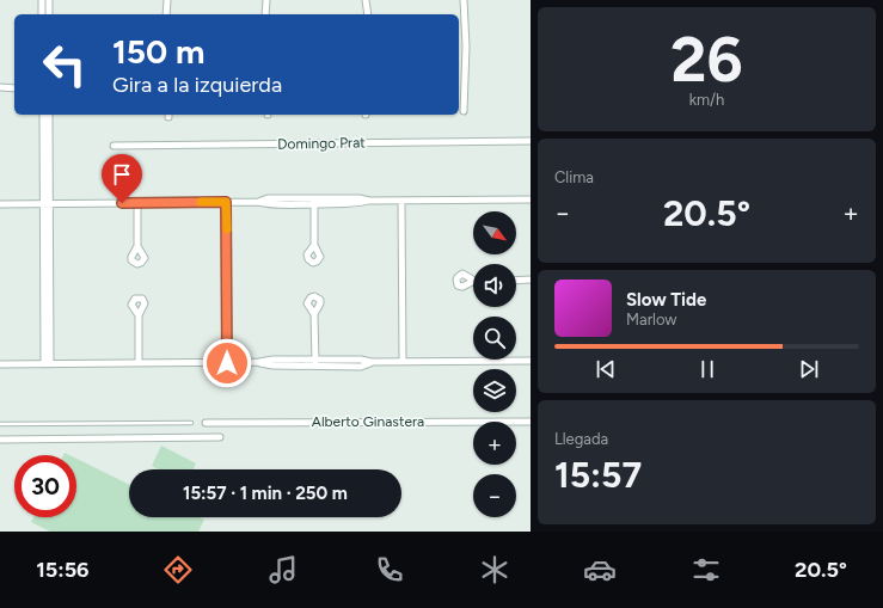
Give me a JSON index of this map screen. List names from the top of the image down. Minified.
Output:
{"streets":{"street":["Domingo Prat","Alberto Ginastera"]},"north":"bottom right","page":{"tile":[["26","km/h"],"Clima",["Llegada","15:57"]],"turn":["150 m","Gira a la izquierda"],"heat":["−","20.5°","+"],"map_buttons":["+","−"],"song":["Slow Tide","Marlow"],"limit":"30","trip":"15:57 · 1 min · 250 m","tabs":["15:56","20.5°"]}}
